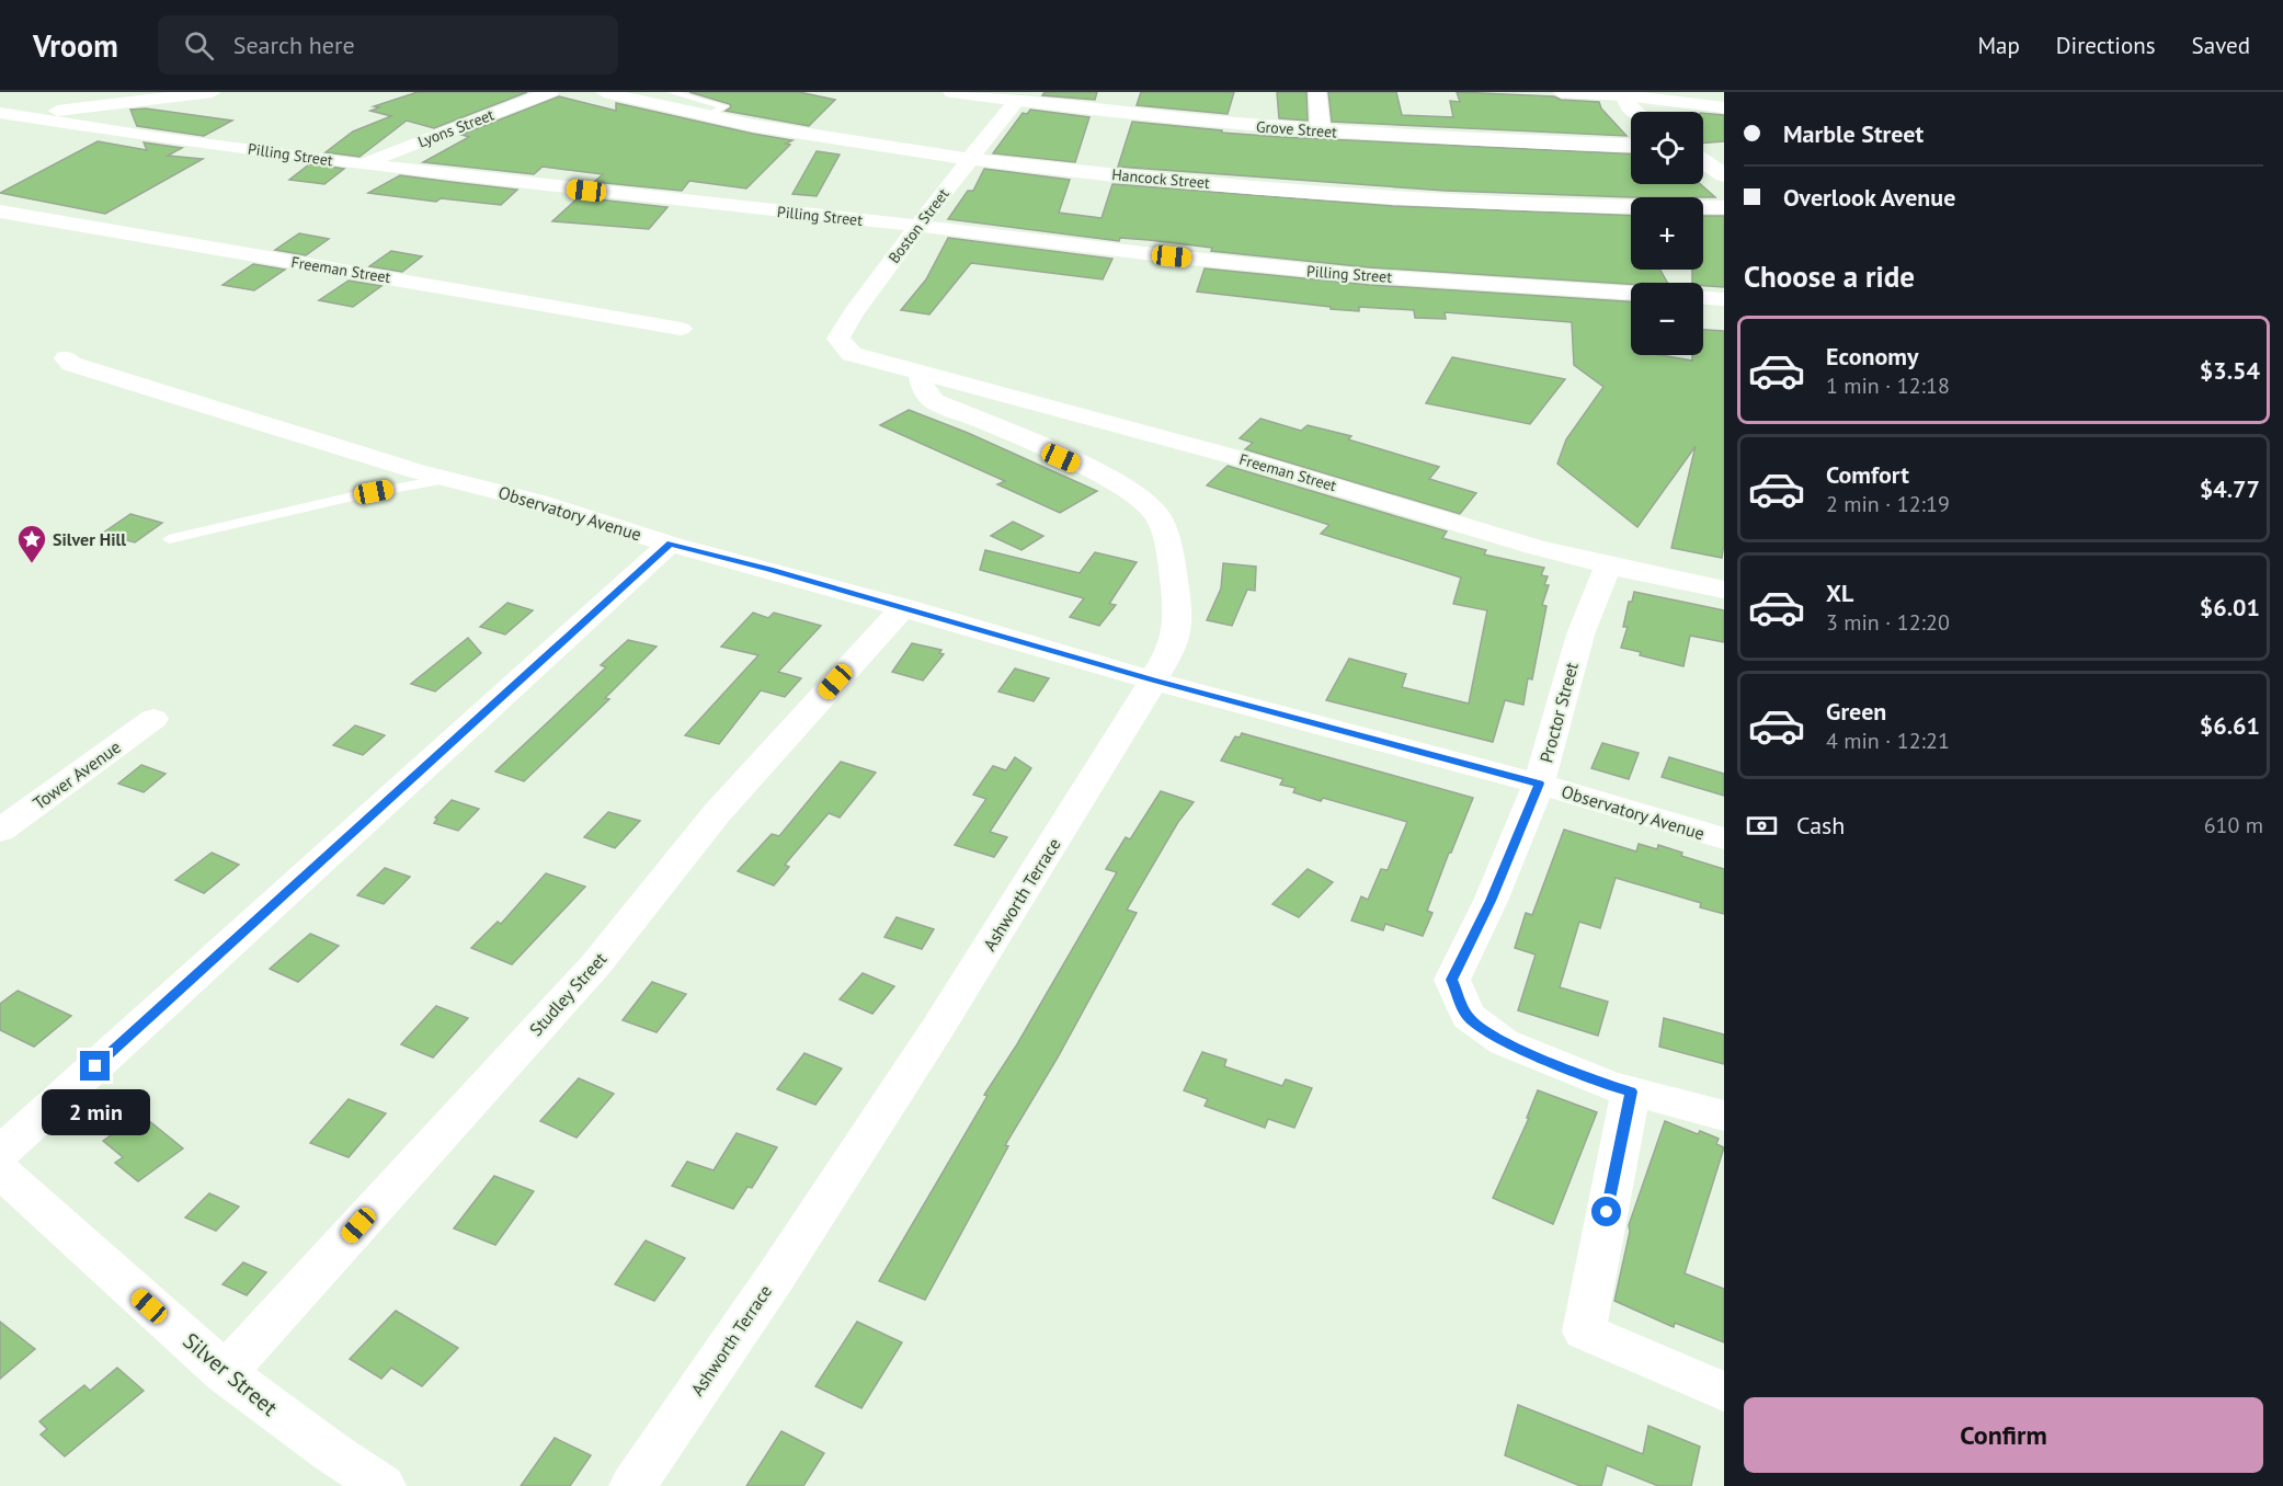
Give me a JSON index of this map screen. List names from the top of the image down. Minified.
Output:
{"streets":{"street":["Lyons Street","Grove Street","Pilling Street","Hancock Street","Boston Street","Freeman Street","Observatory Avenue","Proctor Street","Tower Avenue","Ashworth Terrace","Studley Street","Silver Street"]},"crossings":[["Lyons Street","Pilling Street"],["Grove Street","Boston Street"],["Pilling Street","Boston Street"],["Hancock Street","Boston Street"],["Boston Street","Freeman Street"],["Freeman Street","Proctor Street"],["Freeman Street","Ashworth Terrace"],["Observatory Avenue","Proctor Street"],["Observatory Avenue","Ashworth Terrace"],["Observatory Avenue","Studley Street"],["Studley Street","Silver Street"]],"places":{"place":["Silver Hill"]},"page":{"header":"Vroom","search":"Search here","nav":["Map","Directions","Saved"],"banner":["Marble Street","Overlook Avenue"],"map_buttons":["+","−"],"heading":"Choose a ride","list":[{"name":"Economy","note":"1 min · 12:18","value":"$3.54"},{"name":"Comfort","note":"2 min · 12:19","value":"$4.77"},{"name":"XL","note":"3 min · 12:20","value":"$6.01"},{"name":"Green","note":"4 min · 12:21","value":"$6.61"}],"pay":["Cash","610 m"],"bubble":"2 min","buttons":"Confirm"}}
